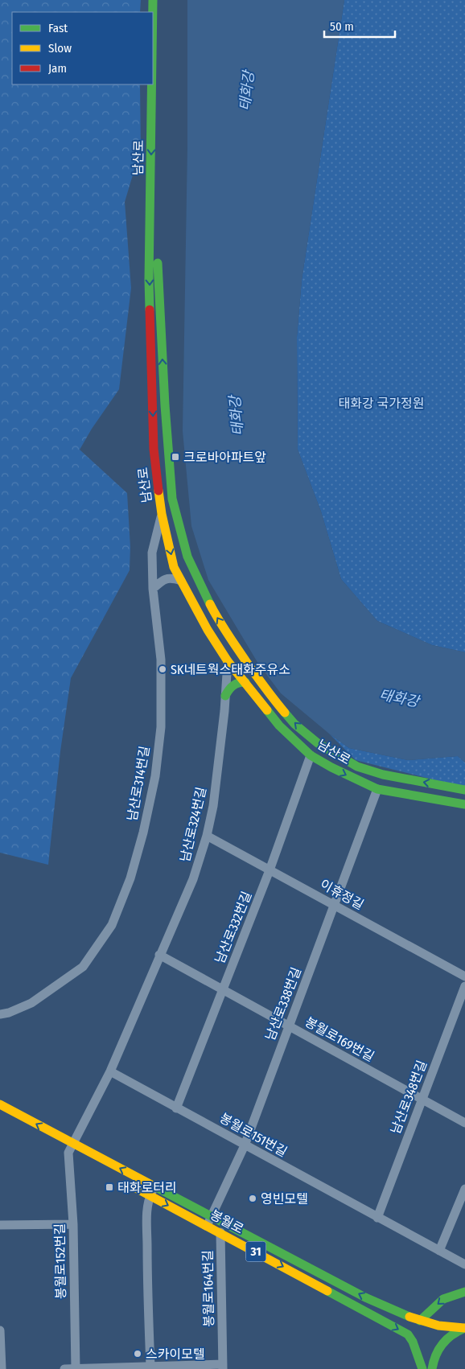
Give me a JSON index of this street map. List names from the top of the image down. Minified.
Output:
{"streets":{"main road":["남산로","봉월로","31"],"street":["남산로314번길","남산로324번길","이휴정길","남산로332번길","남산로338번길","봉월로169번길","남산로348번길","봉월로151번길","봉월로152번길","봉월로164번길"]},"crossings":[["남산로","남산로314번길"],["남산로","남산로324번길"],["남산로","남산로332번길"],["남산로","남산로338번길"],["남산로324번길","이휴정길"],["남산로324번길","봉월로169번길"],["남산로324번길","봉월로151번길"],["이휴정길","남산로332번길"],["이휴정길","남산로338번길"],["남산로332번길","봉월로169번길"],["남산로332번길","봉월로151번길"],["남산로338번길","봉월로169번길"],["남산로338번길","봉월로151번길"],["남산로338번길","봉월로"],["봉월로169번길","남산로348번길"],["남산로348번길","봉월로151번길"],["봉월로","봉월로164번길"]],"water":["태화강"],"parks":["태화강 국가정원"],"places":{"transit":["크로바아파트앞","태화로터리"],"other":["SK네트웍스태화주유소","영빈모텔","스카이모텔"]},"legend":["Fast","Slow","Jam"],"scale_bar":"50 m"}
